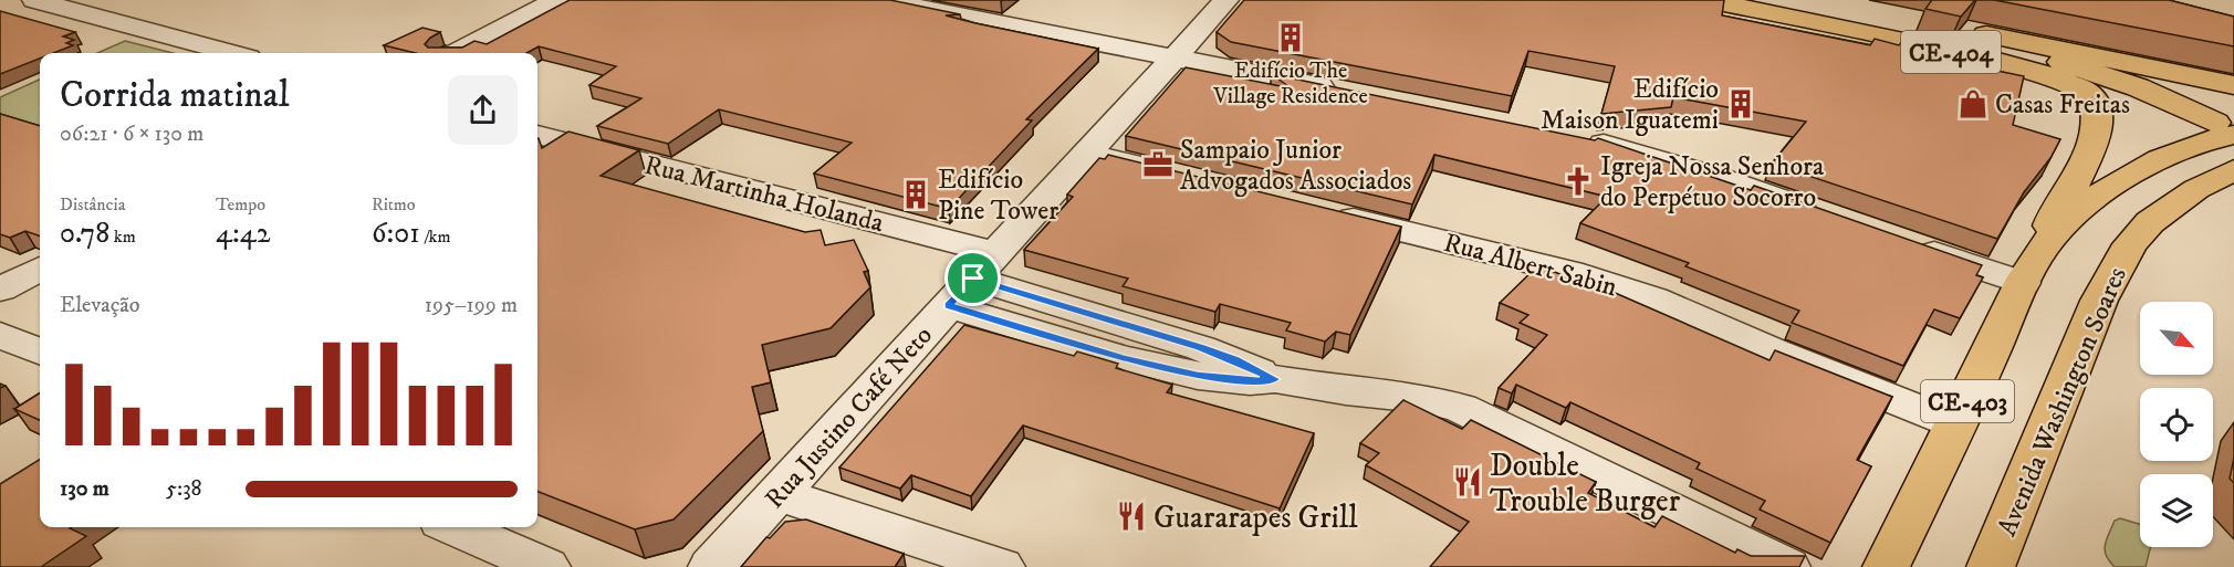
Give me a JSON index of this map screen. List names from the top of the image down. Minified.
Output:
{"streets":{"main road":["CE-404","CE-403","Avenida Washington Soares"],"street":["Rua Martinha Holanda","Rua Albert Sabin","Rua Justino Café Neto"]},"crossings":[["CE-404","CE-403"],["Rua Martinha Holanda","Rua Justino Café Neto"],["Rua Albert Sabin","CE-403"],["CE-403","Avenida Washington Soares"]],"places":{"building":["Edifício The Village Residence","Edifício Maison Iguatemi","Edifício Pine Tower"],"shop":["Casas Freitas"],"office":["Sampaio Junior Advogados Associados"],"church":["Igreja Nossa Senhora do Perpétuo Socorro"],"restaurant":["Double Trouble Burger","Guararapes Grill"]},"north":"bottom right","page":{"heading":["Corrida matinal","06:21 · 6 × 130 m"],"stats":[["Distância","0.78 km"],["Tempo","4:42"],["Ritmo","6:01 /km"]],"chart":["Elevação","195–199 m"],"list":[{"name":"130 m","note":"5:38"}]}}
